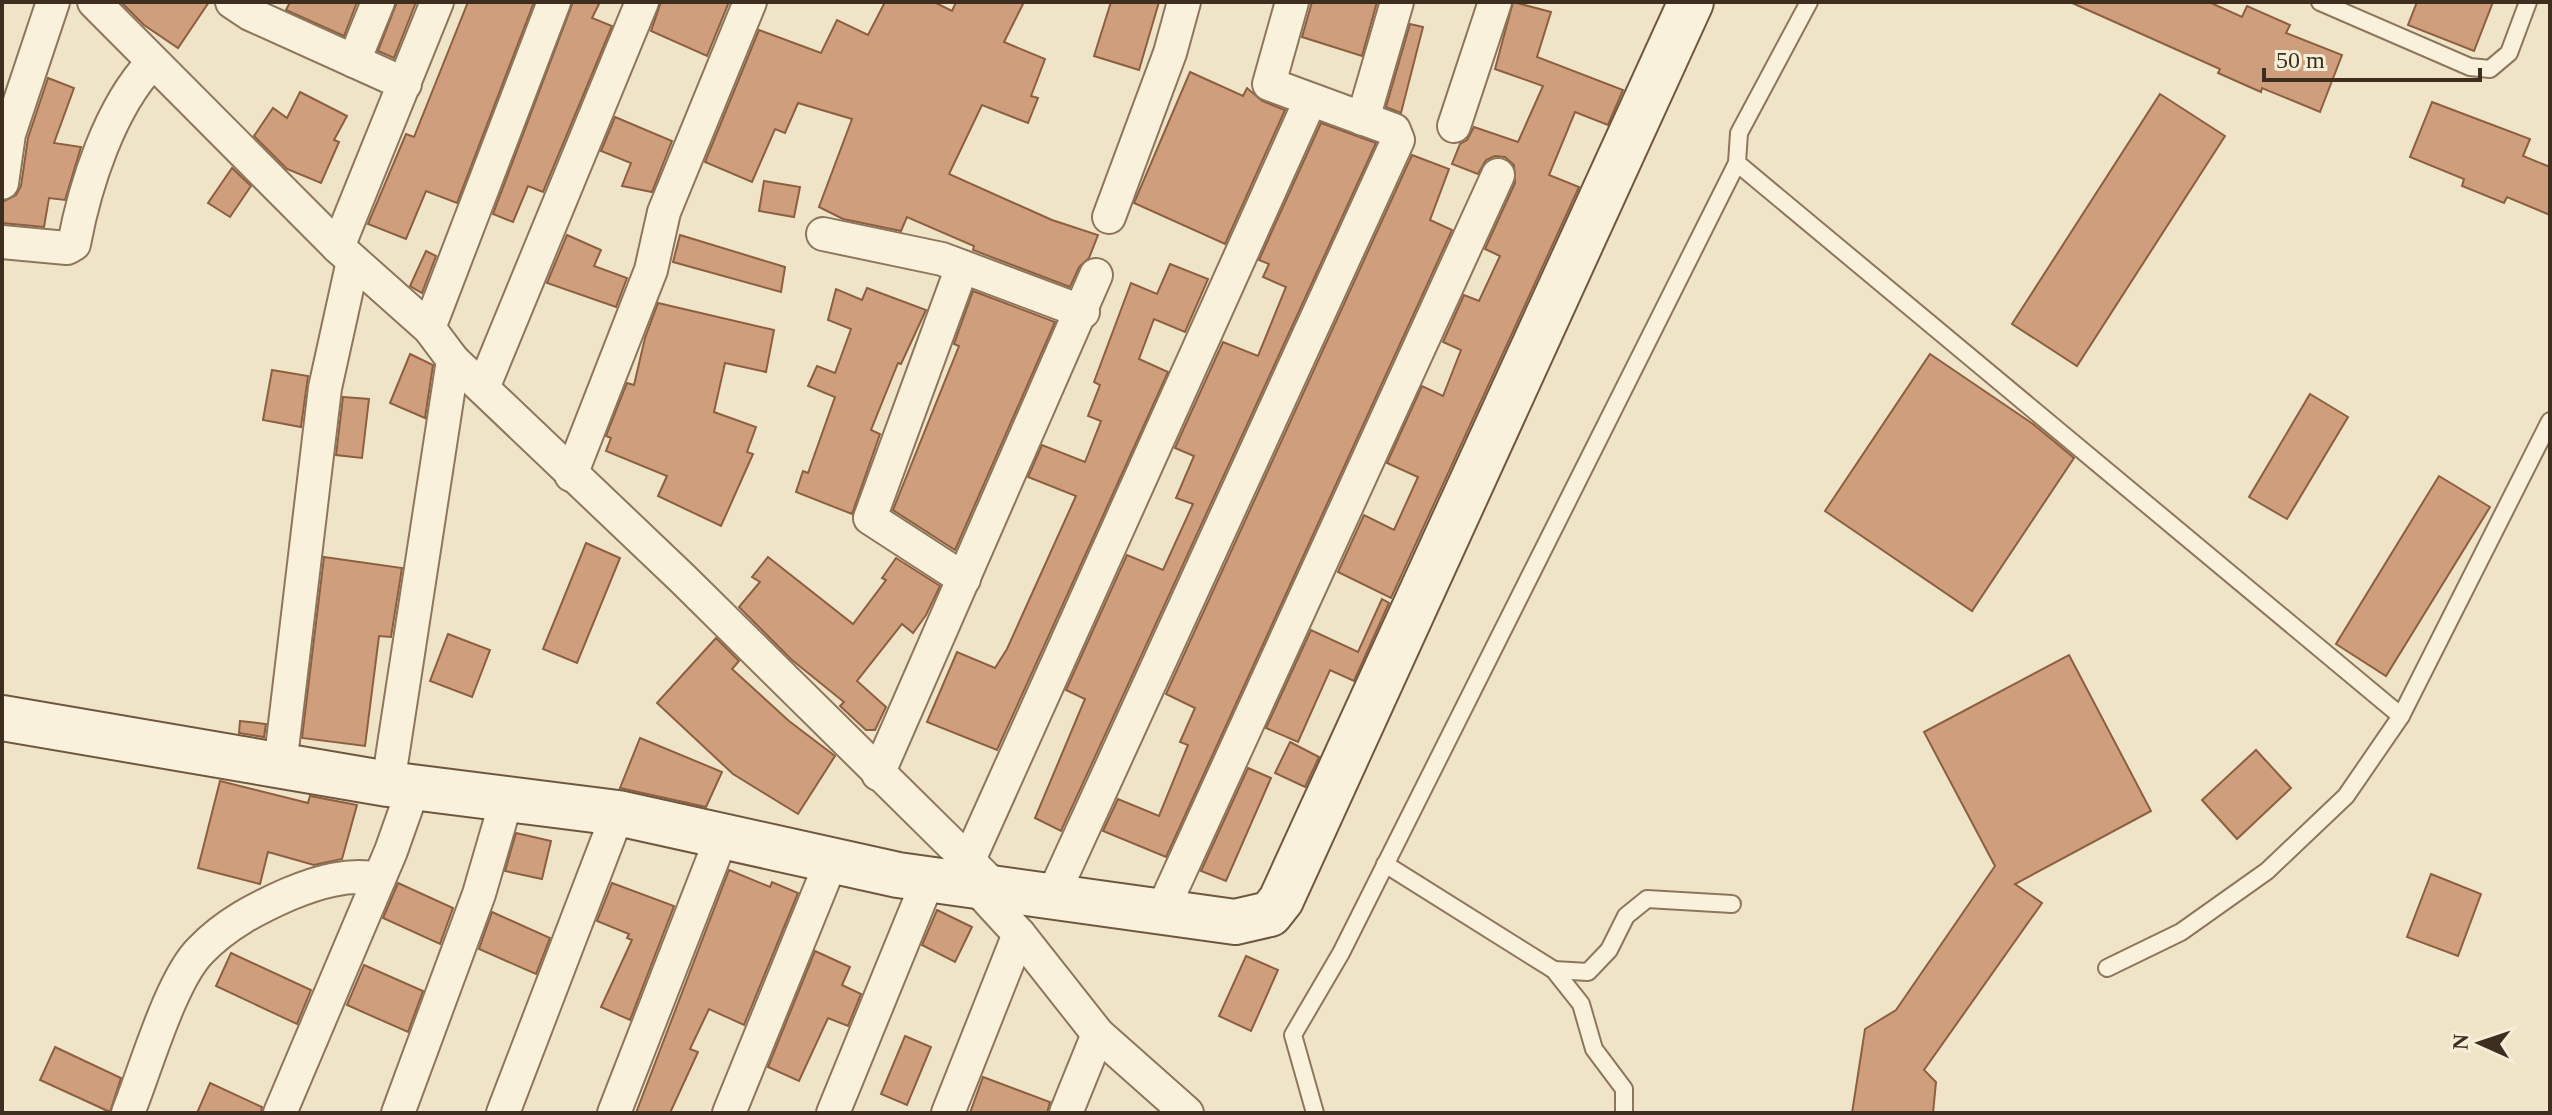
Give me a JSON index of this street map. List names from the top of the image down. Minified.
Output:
{"scale_bar":"50 m","north":"left"}
